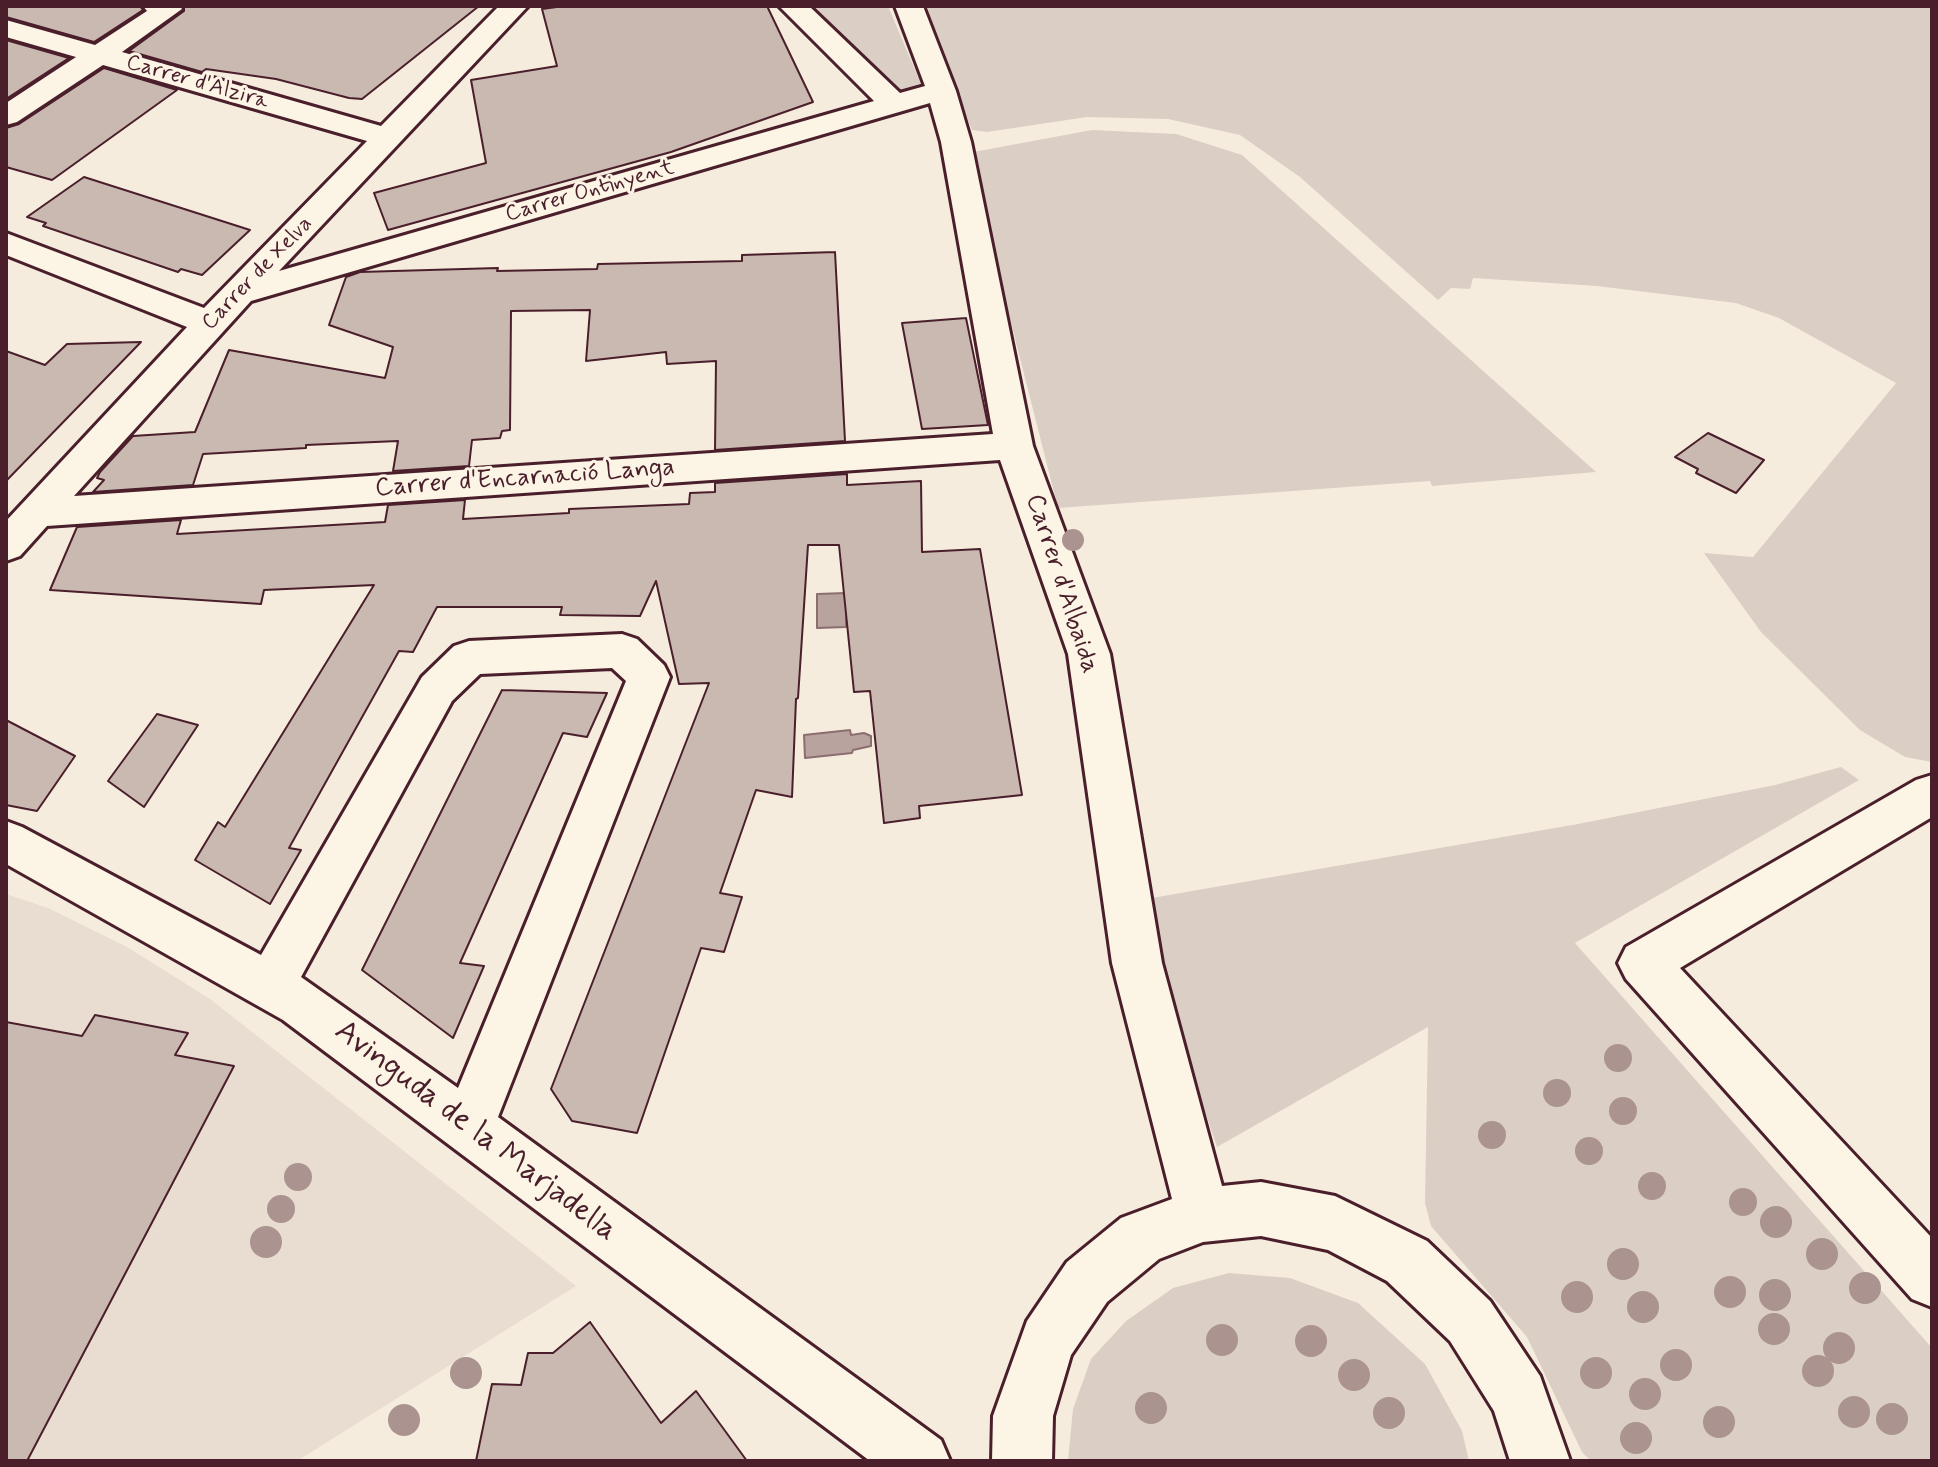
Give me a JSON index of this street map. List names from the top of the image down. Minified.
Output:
{"streets":{"street":["Carrer d'Alzira","Carrer Ontinyent","Carrer de Xelva","Carrer d'Encarnació Langa","Carrer d'Albaida","Avinguda de la Marjadella"]},"crossings":[["Carrer d'Alzira","Carrer de Xelva"],["Carrer Ontinyent","Carrer de Xelva"],["Carrer Ontinyent","Carrer d'Albaida"],["Carrer de Xelva","Carrer d'Encarnació Langa"],["Carrer d'Encarnació Langa","Carrer d'Albaida"]]}
